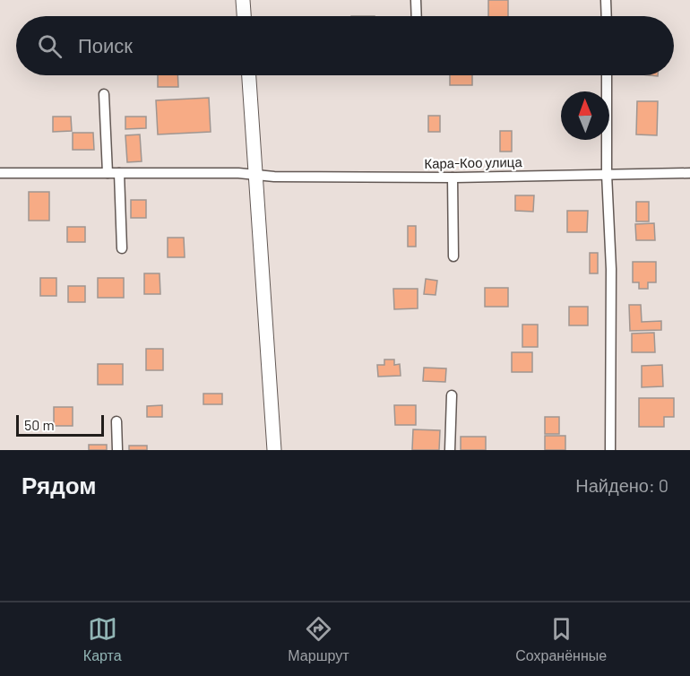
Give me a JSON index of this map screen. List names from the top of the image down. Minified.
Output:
{"streets":{"street":["Кара-Коо улица"]},"scale_bar":"50 m","north":"top","page":{"search":"Поиск","scale":"50 m","heading":["Рядом","Найдено: 0"],"nav":["Карта","Маршрут","Сохранённые"]}}
